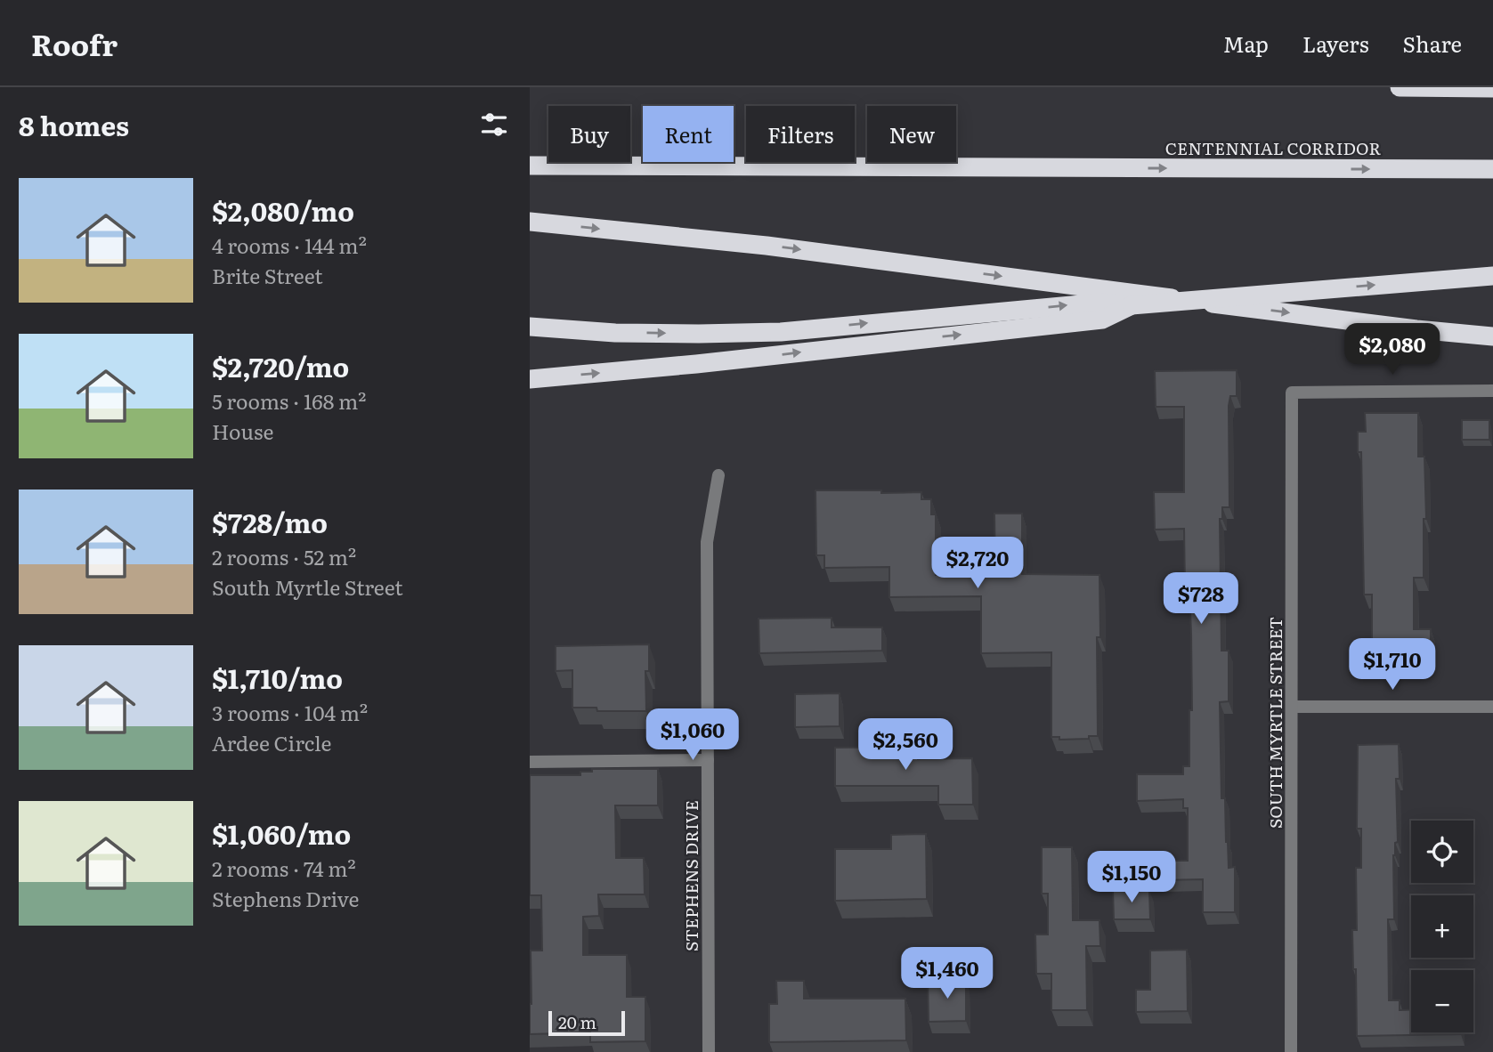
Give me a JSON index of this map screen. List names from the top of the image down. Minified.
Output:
{"streets":{"highway":["CENTENNIAL CORRIDOR"],"street":["SOUTH MYRTLE STREET","STEPHENS DRIVE"]},"scale_bar":"20 m","page":{"header":"Roofr","nav":["Map","Layers","Share"],"heading":"8 homes","chip":["Buy","Rent","Filters","New"],"list":[{"name":"$2,080/mo","note":"4 rooms · 144 m² · Brite Street"},{"name":"$2,720/mo","note":"5 rooms · 168 m² · House"},{"name":"$728/mo","note":"2 rooms · 52 m² · South Myrtle Street"},{"name":"$1,710/mo","note":"3 rooms · 104 m² · Ardee Circle"},{"name":"$1,060/mo","note":"2 rooms · 74 m² · Stephens Drive"}],"price":["$2,080","$2,720","$728","$1,710","$1,060","$2,560","$1,150","$1,460"],"map_buttons":["+","−"],"scale":"20 m"}}
